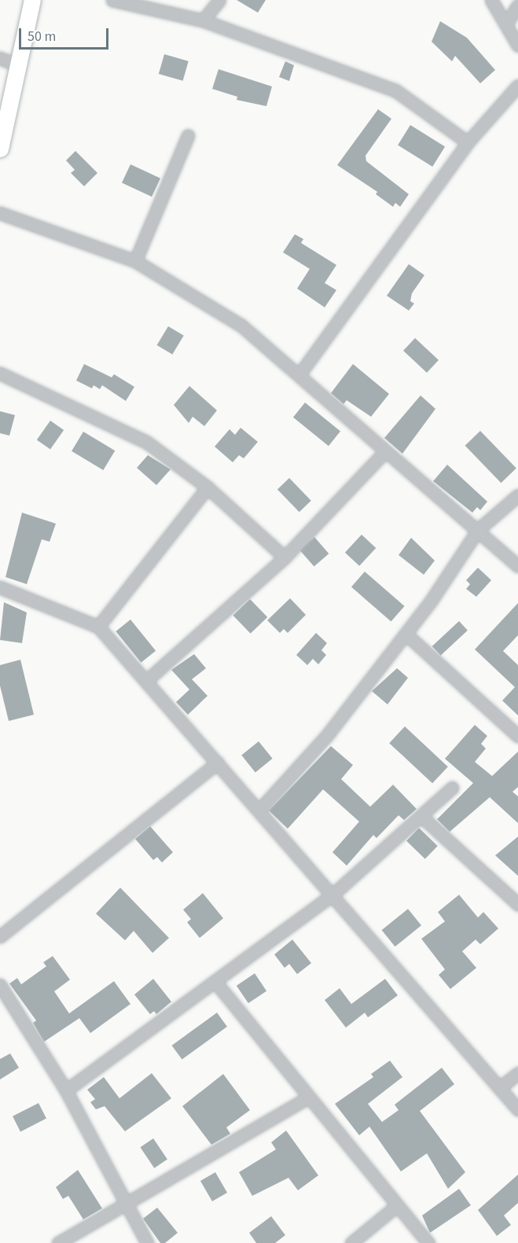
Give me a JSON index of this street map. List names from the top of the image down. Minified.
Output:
{"scale_bar":"50 m"}
